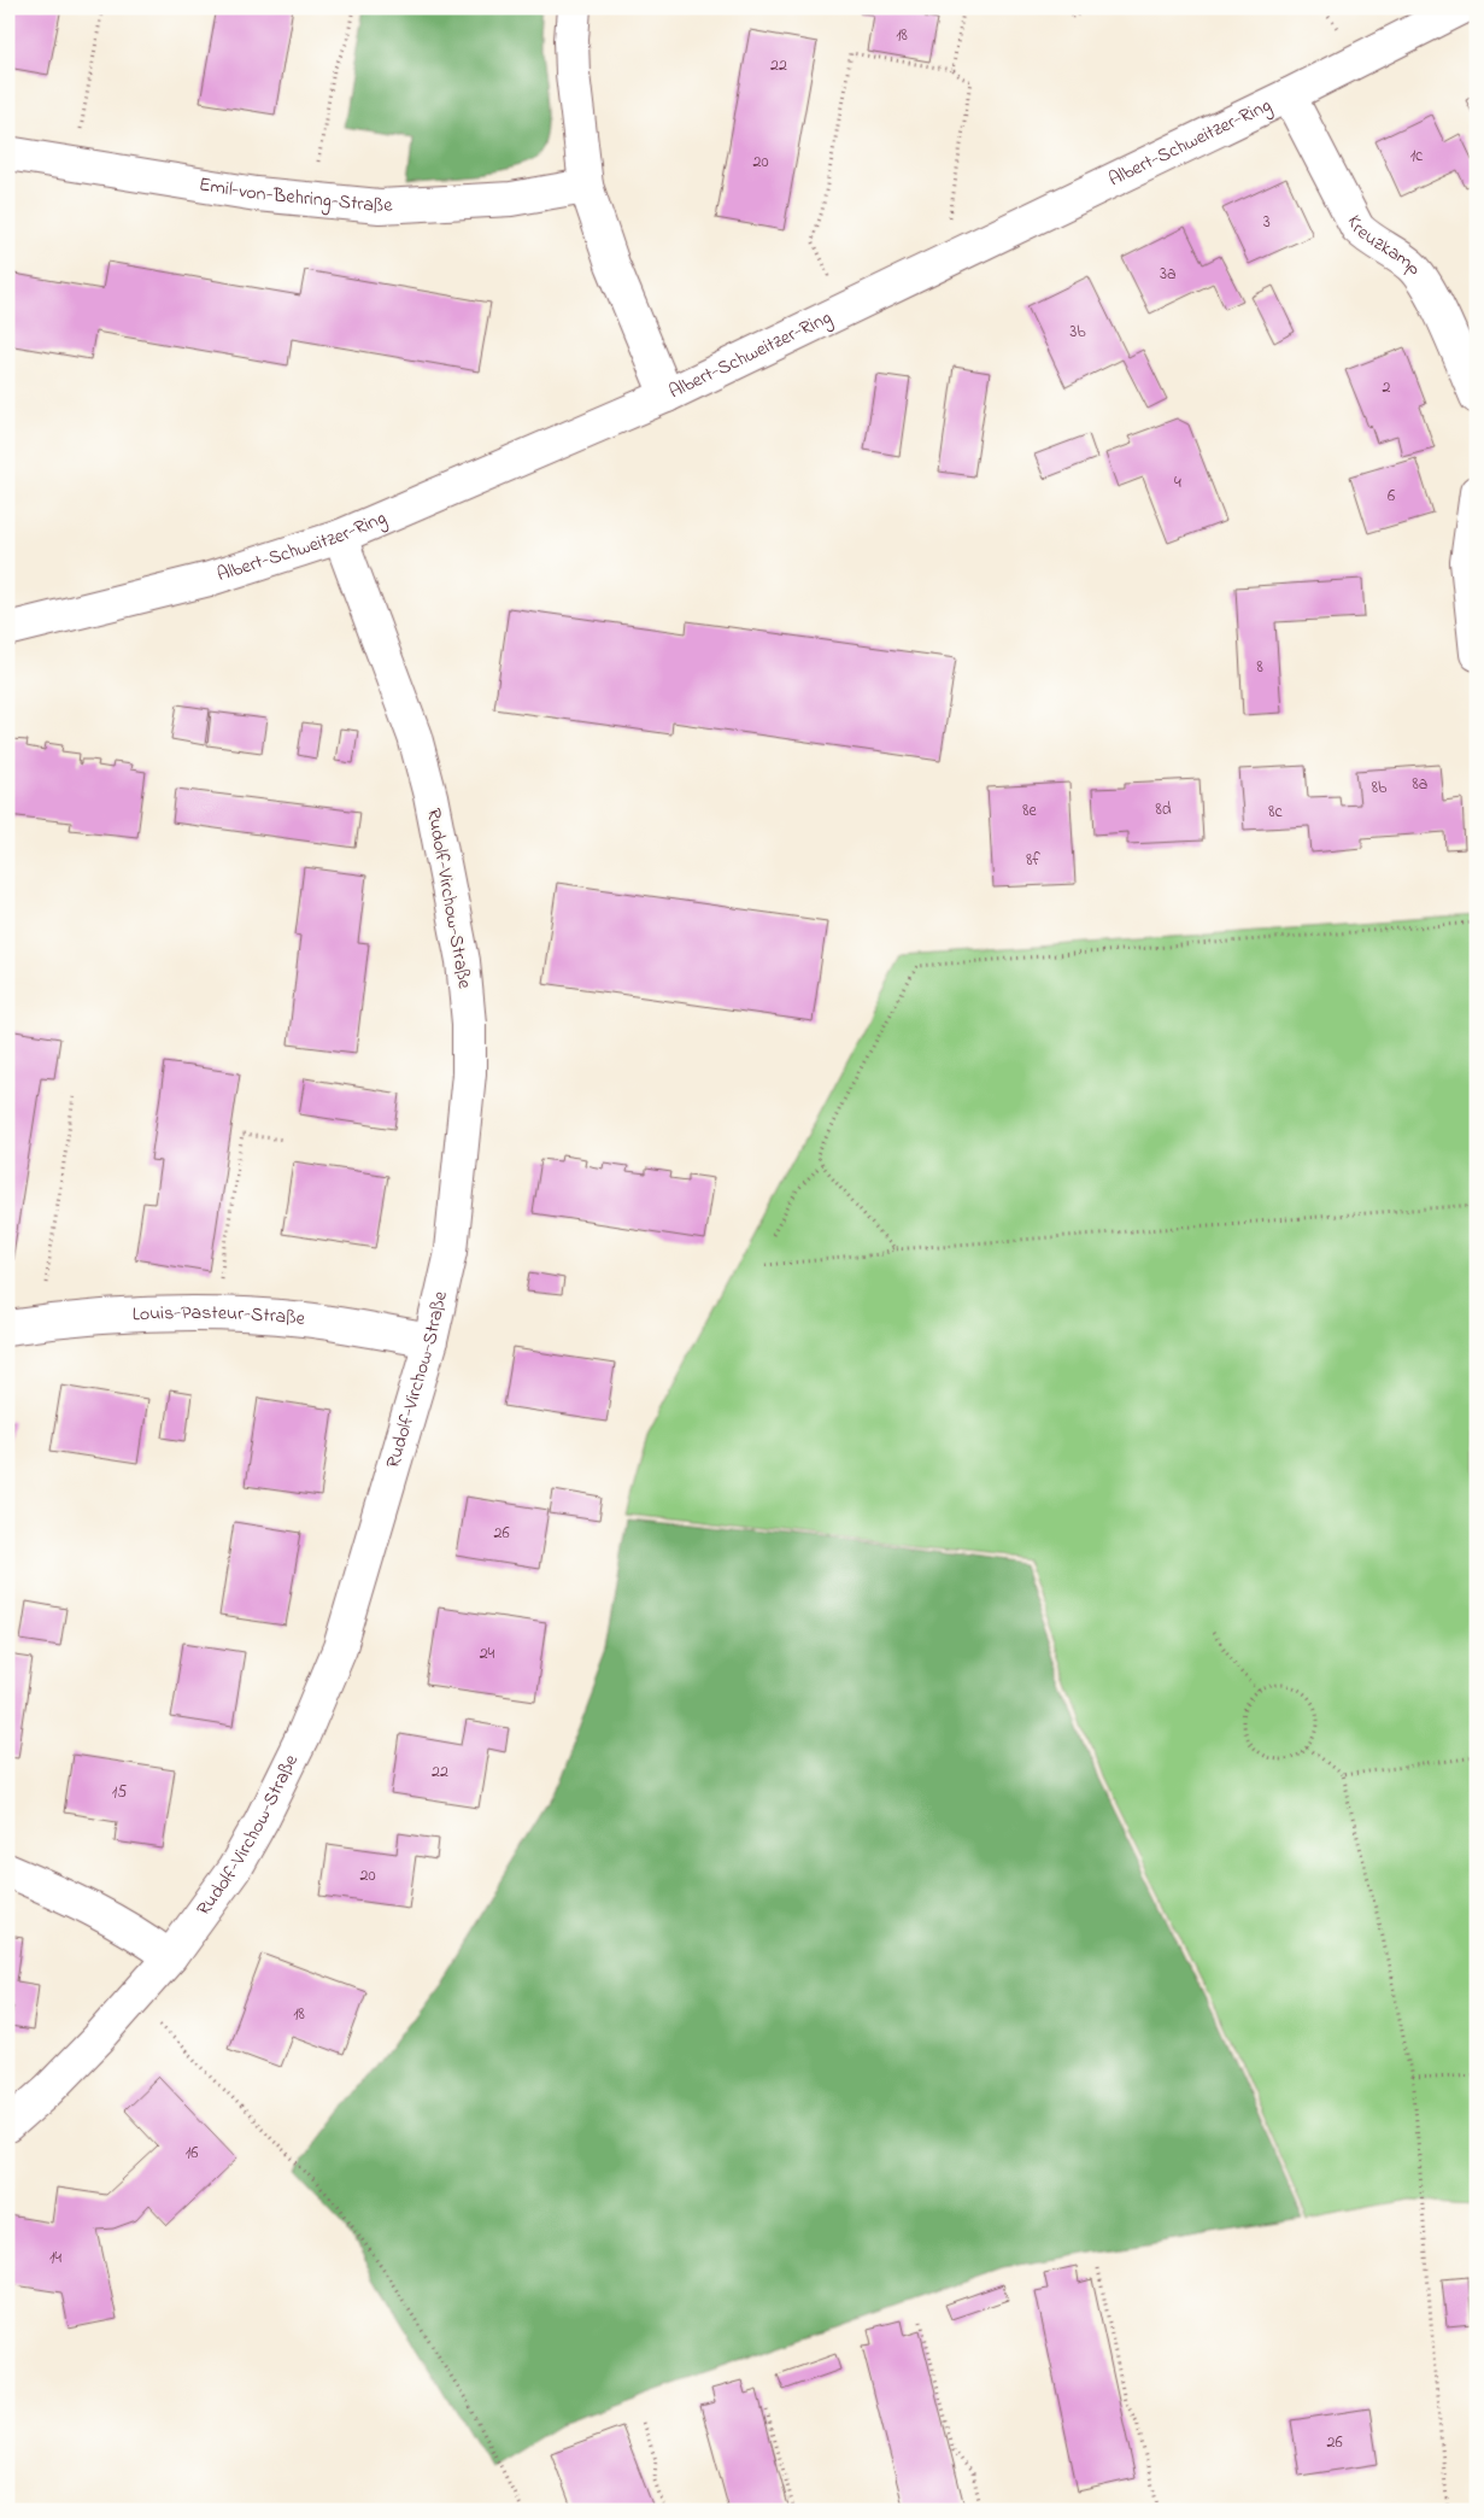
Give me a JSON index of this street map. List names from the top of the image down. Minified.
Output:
{"streets":{"street":["Albert-Schweitzer-Ring","Emil-von-Behring-Straße","Kreuzkamp","Rudolf-Virchow-Straße","Louis-Pasteur-Straße"]},"crossings":[["Albert-Schweitzer-Ring","Kreuzkamp"],["Albert-Schweitzer-Ring","Rudolf-Virchow-Straße"],["Rudolf-Virchow-Straße","Louis-Pasteur-Straße"]],"house_numbers":["18","22","1c","20","3","3a","3b","2","4","6","8","8a","8b","8d","8e","8c","8f","26","24","22","15","20","18","16","14","26"]}
